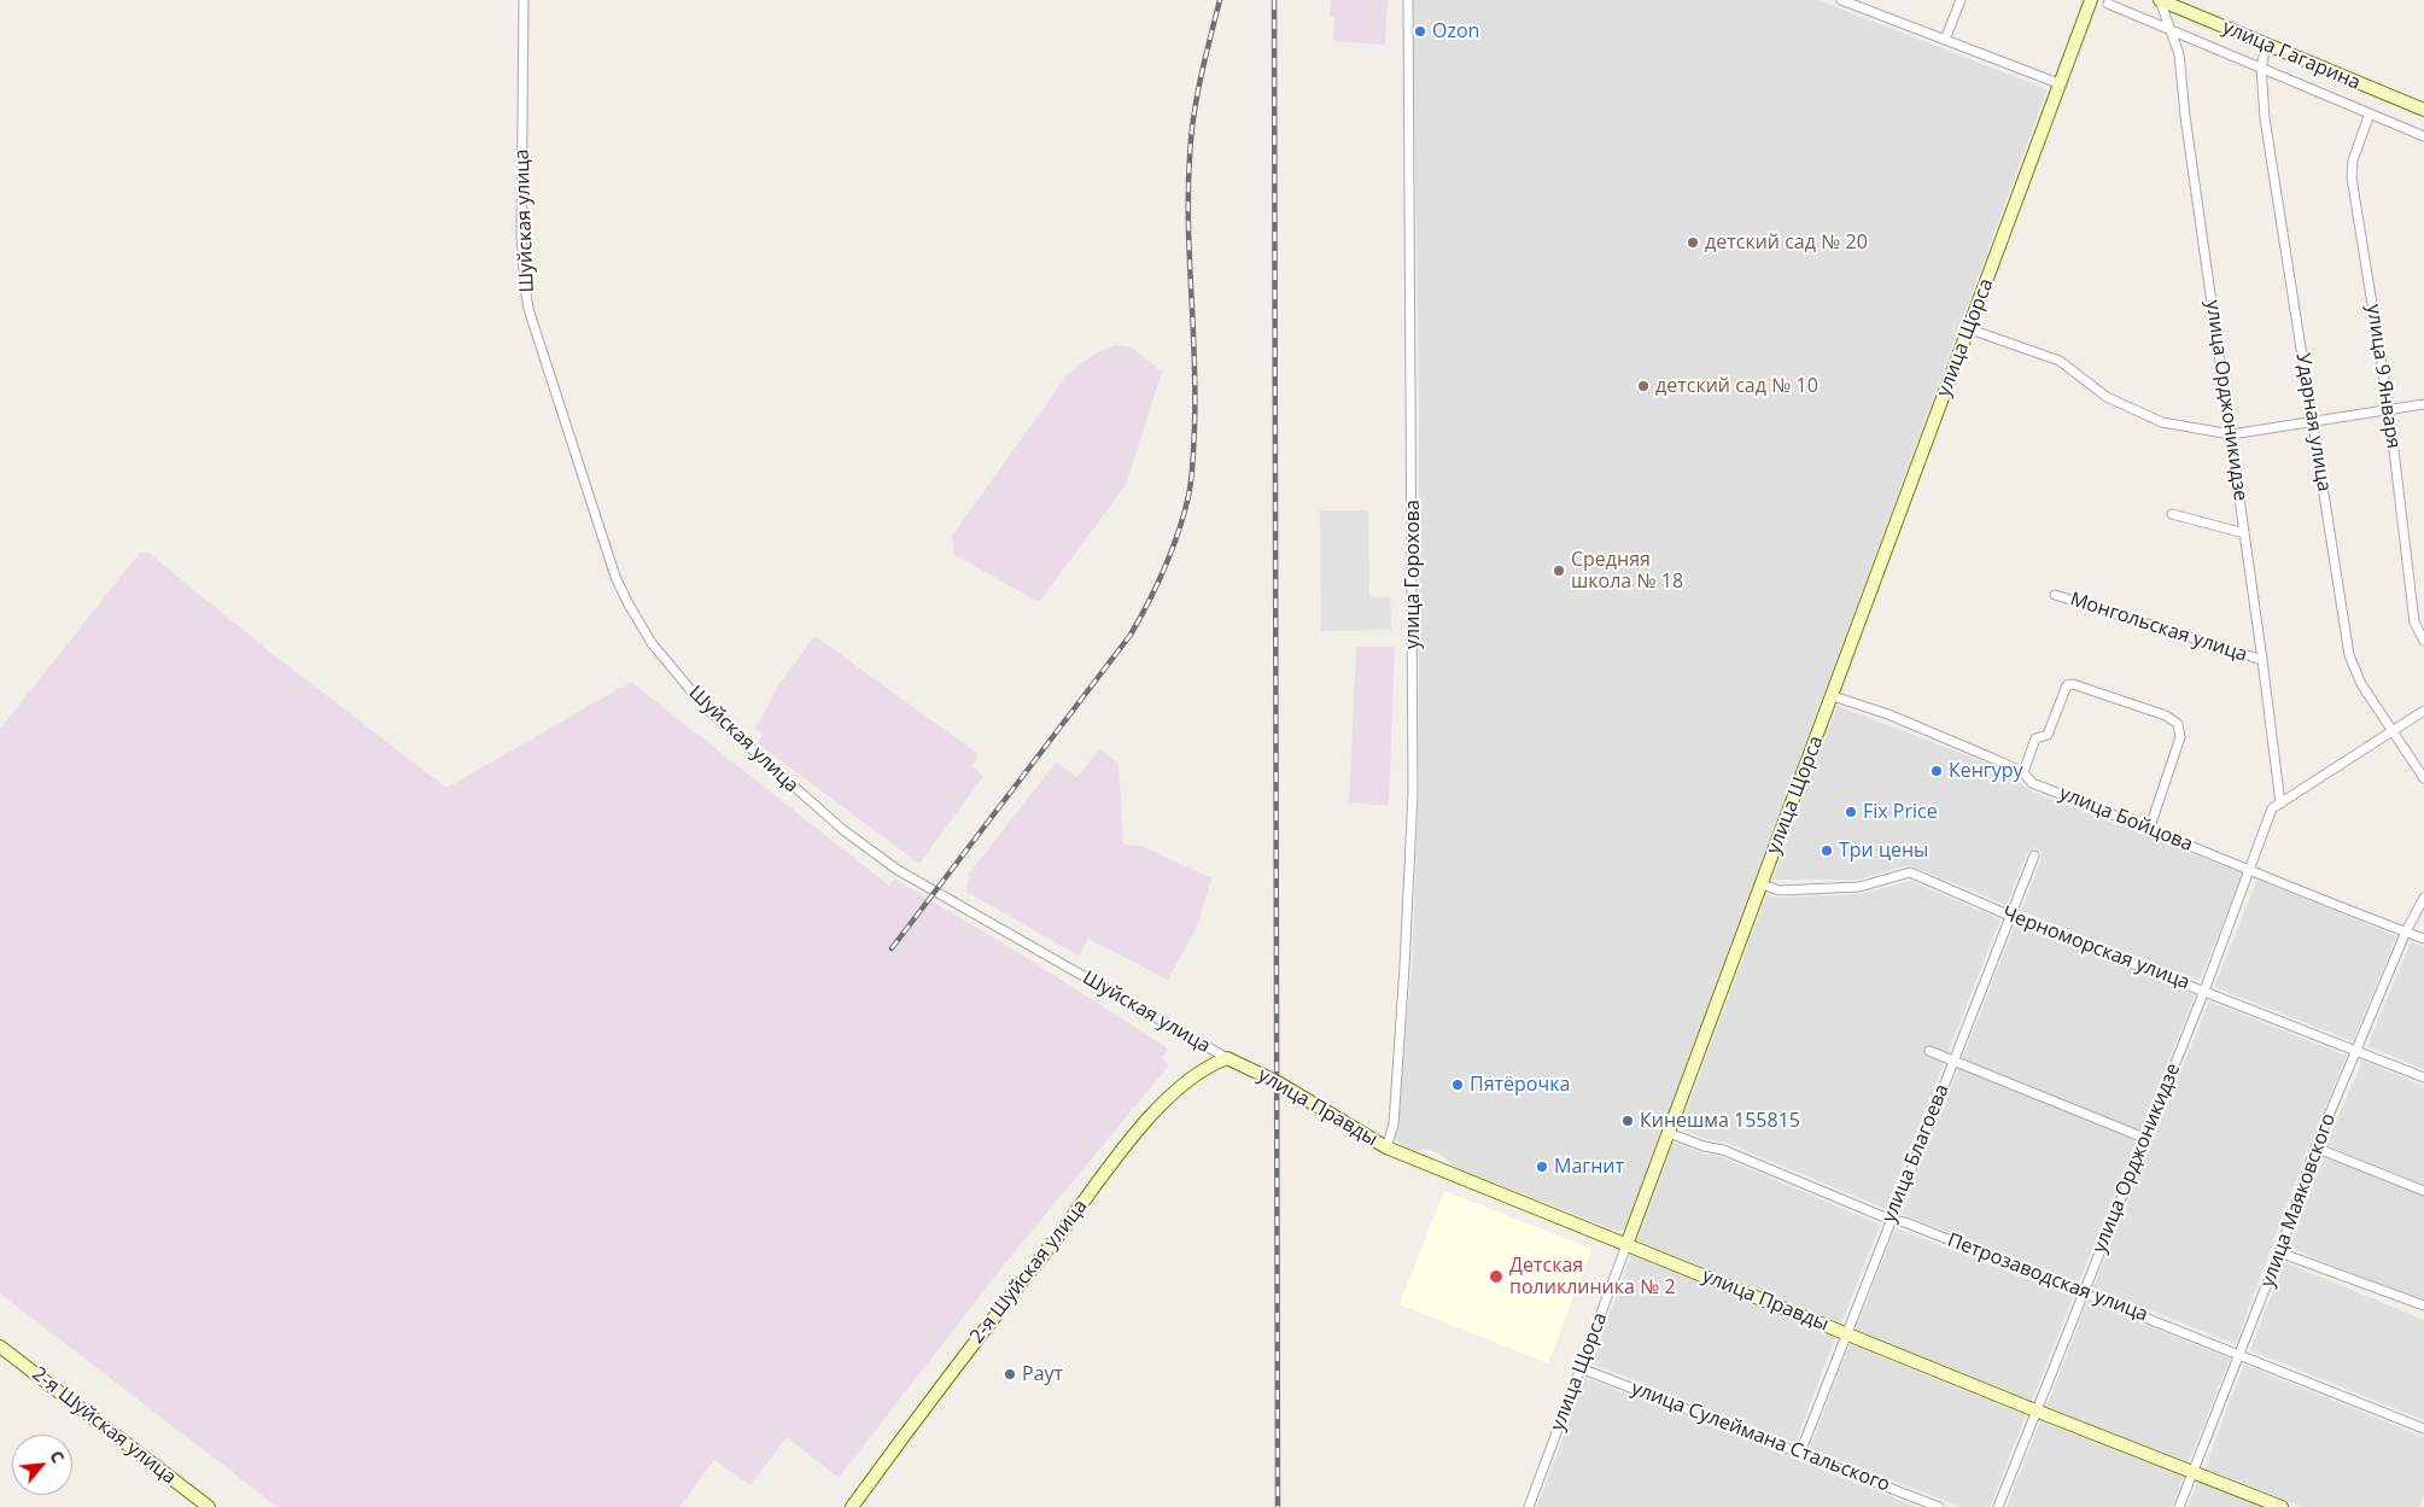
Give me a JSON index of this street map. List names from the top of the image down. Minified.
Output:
{"streets":{"street":["улица Гагарина","Шуйская улица","улица Щорса","улица 9 Января","улица Орджоникидзе","Ударная улица","улица Горохова","Монгольская улица","улица Бойцова","Черноморская улица","улица Правды","улица Благоева","улица Маяковского","2-я Шуйская улица","Петрозаводская улица","улица Сулеймана Стальского"]},"crossings":[["улица Гагарина","улица Орджоникидзе"],["улица Гагарина","Ударная улица"],["Шуйская улица","улица Правды"],["Шуйская улица","2-я Шуйская улица"],["улица Щорса","улица Бойцова"],["улица Щорса","Черноморская улица"],["улица Щорса","улица Правды"],["улица Щорса","Петрозаводская улица"],["улица Щорса","улица Сулеймана Стальского"],["улица Орджоникидзе","Монгольская улица"],["улица Орджоникидзе","улица Бойцова"],["улица Орджоникидзе","Черноморская улица"],["улица Орджоникидзе","улица Правды"],["улица Орджоникидзе","Петрозаводская улица"],["улица Горохова","улица Правды"],["улица Бойцова","улица Маяковского"],["Черноморская улица","улица Благоева"],["Черноморская улица","улица Маяковского"],["улица Правды","улица Благоева"],["улица Правды","улица Маяковского"],["улица Правды","2-я Шуйская улица"],["улица Благоева","Петрозаводская улица"],["улица Благоева","улица Сулеймана Стальского"],["улица Маяковского","Петрозаводская улица"]],"places":["Ozon","детский сад № 20","детский сад № 10","Средняя школа № 18","Кенгуру","Fix Price","Три цены","Пятёрочка","Кинешма 155815","Магнит","Детская поликлиника № 2","Раут"],"north":"top right"}
